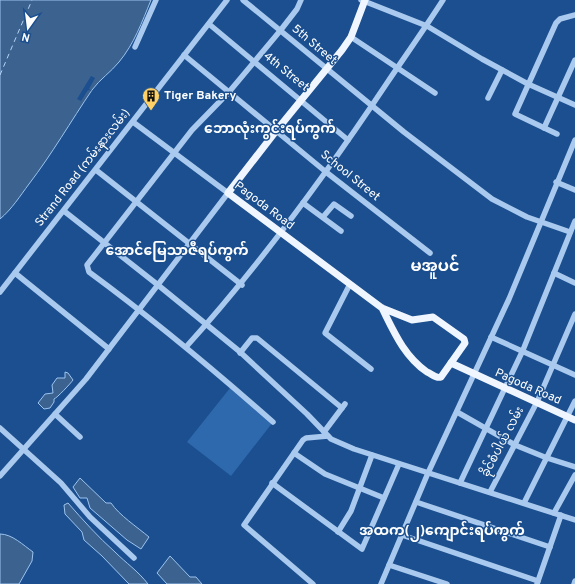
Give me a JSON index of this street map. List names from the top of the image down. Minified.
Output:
{"streets":{"main road":["Pagoda Road"],"street":["5th Street","4th Street","Strand Road (ကမ်းနားလမ်း)","School Street","ခိုင်စံပါယ် လမ်း"]},"crossings":[["4th Street","Strand Road (ကမ်းနားလမ်း)"],["Strand Road (ကမ်းနားလမ်း)","School Street"],["Strand Road (ကမ်းနားလမ်း)","Pagoda Road"],["Pagoda Road","ခိုင်စံပါယ် လမ်း"]],"districts":["ဘောလုံးကွင်းရပ်ကွက်","အောင်မြေသာဇီရပ်ကွက်","မအူပင်","အထက(၂)ကျောင်းရပ်ကွက်"],"places":{"building":["Tiger Bakery"]},"north":"bottom"}
